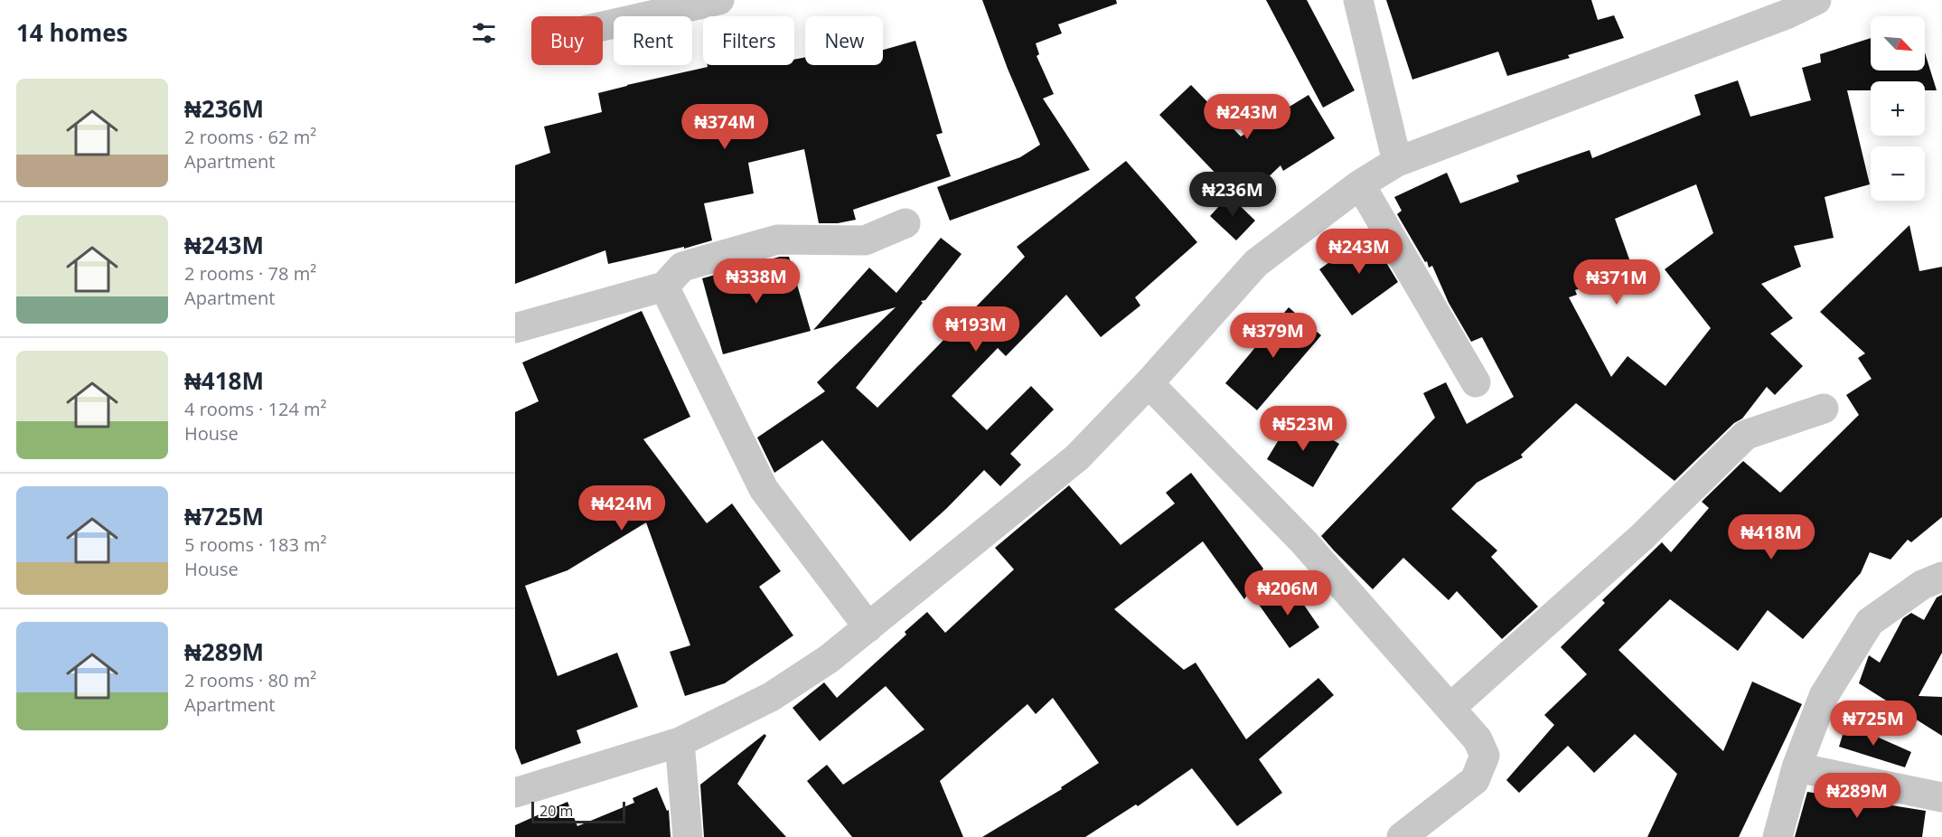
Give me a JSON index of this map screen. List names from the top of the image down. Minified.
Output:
{"scale_bar":"20 m","north":"bottom right","page":{"heading":"14 homes","map_buttons":["+","−"],"chip":["Buy","Rent","Filters","New"],"list":[{"name":"₦236M","note":"2 rooms · 62 m² · Apartment"},{"name":"₦243M","note":"2 rooms · 78 m² · Apartment"},{"name":"₦418M","note":"4 rooms · 124 m² · House"},{"name":"₦725M","note":"5 rooms · 183 m² · House"},{"name":"₦289M","note":"2 rooms · 80 m² · Apartment"}],"price":["₦243M","₦374M","₦236M","₦243M","₦338M","₦371M","₦193M","₦379M","₦523M","₦424M","₦418M","₦206M","₦725M","₦289M"],"scale":"20 m"}}
